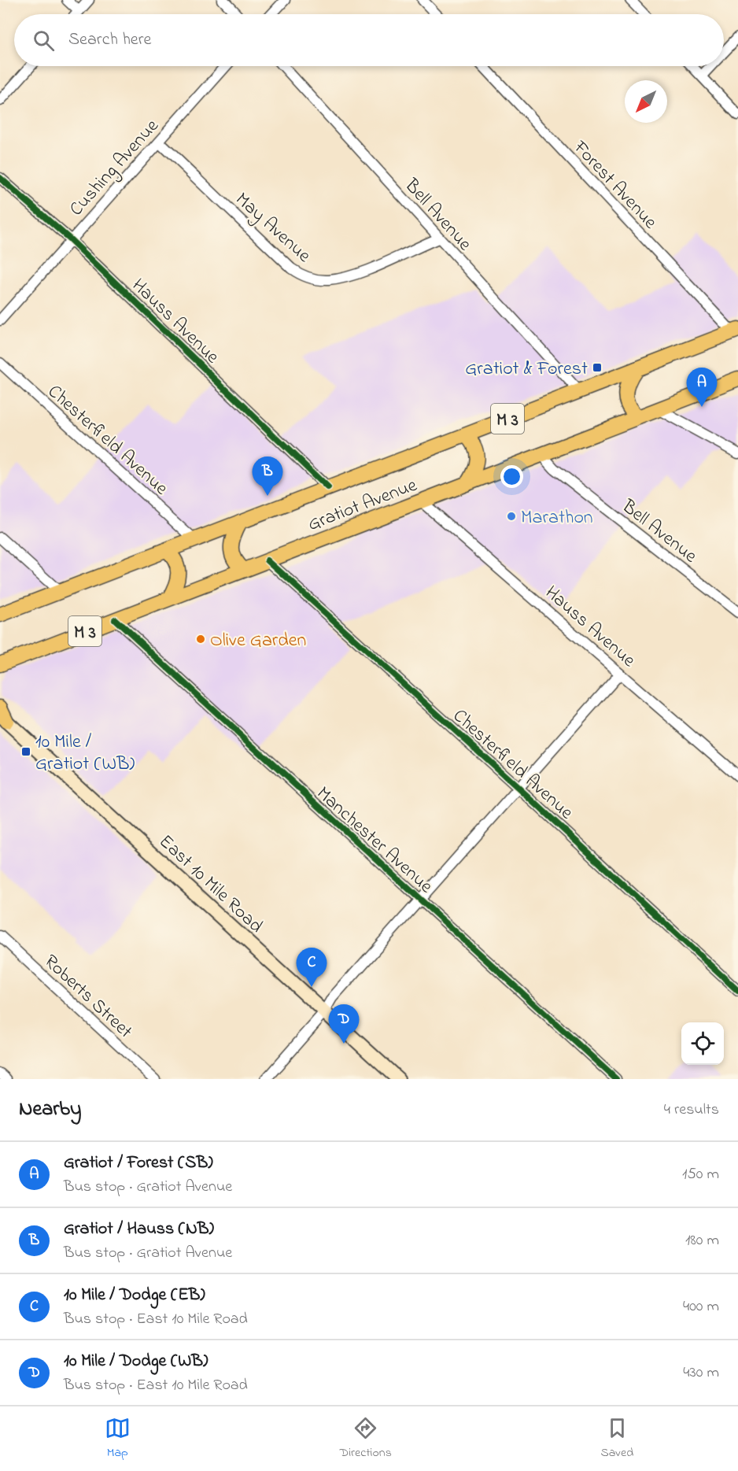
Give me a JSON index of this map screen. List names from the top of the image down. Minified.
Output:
{"streets":{"main road":["M 3","Gratiot Avenue","East 10 Mile Road"],"street":["Cushing Avenue","Forest Avenue","Bell Avenue","May Avenue","Hauss Avenue","Chesterfield Avenue","Manchester Avenue","Roberts Street"]},"crossings":[["Cushing Avenue","May Avenue"],["Cushing Avenue","Hauss Avenue"],["Forest Avenue","Gratiot Avenue"],["Bell Avenue","May Avenue"],["Bell Avenue","Gratiot Avenue"],["Hauss Avenue","Gratiot Avenue"],["Chesterfield Avenue","Gratiot Avenue"],["Gratiot Avenue","Manchester Avenue"]],"places":{"transit":["Gratiot & Forest","10 Mile / Gratiot (WB)"],"other":["Marathon","Olive Garden"]},"north":"bottom left","page":{"search":"Search here","pins":["A","B","C","D"],"heading":["Nearby","4 results"],"list":[{"mark":"A","name":"Gratiot / Forest (SB)","note":"Bus stop · Gratiot Avenue","value":"150 m"},{"mark":"B","name":"Gratiot / Hauss (NB)","note":"Bus stop · Gratiot Avenue","value":"180 m"},{"mark":"C","name":"10 Mile / Dodge (EB)","note":"Bus stop · East 10 Mile Road","value":"400 m"},{"mark":"D","name":"10 Mile / Dodge (WB)","note":"Bus stop · East 10 Mile Road","value":"430 m"}],"nav":["Map","Directions","Saved"]}}
